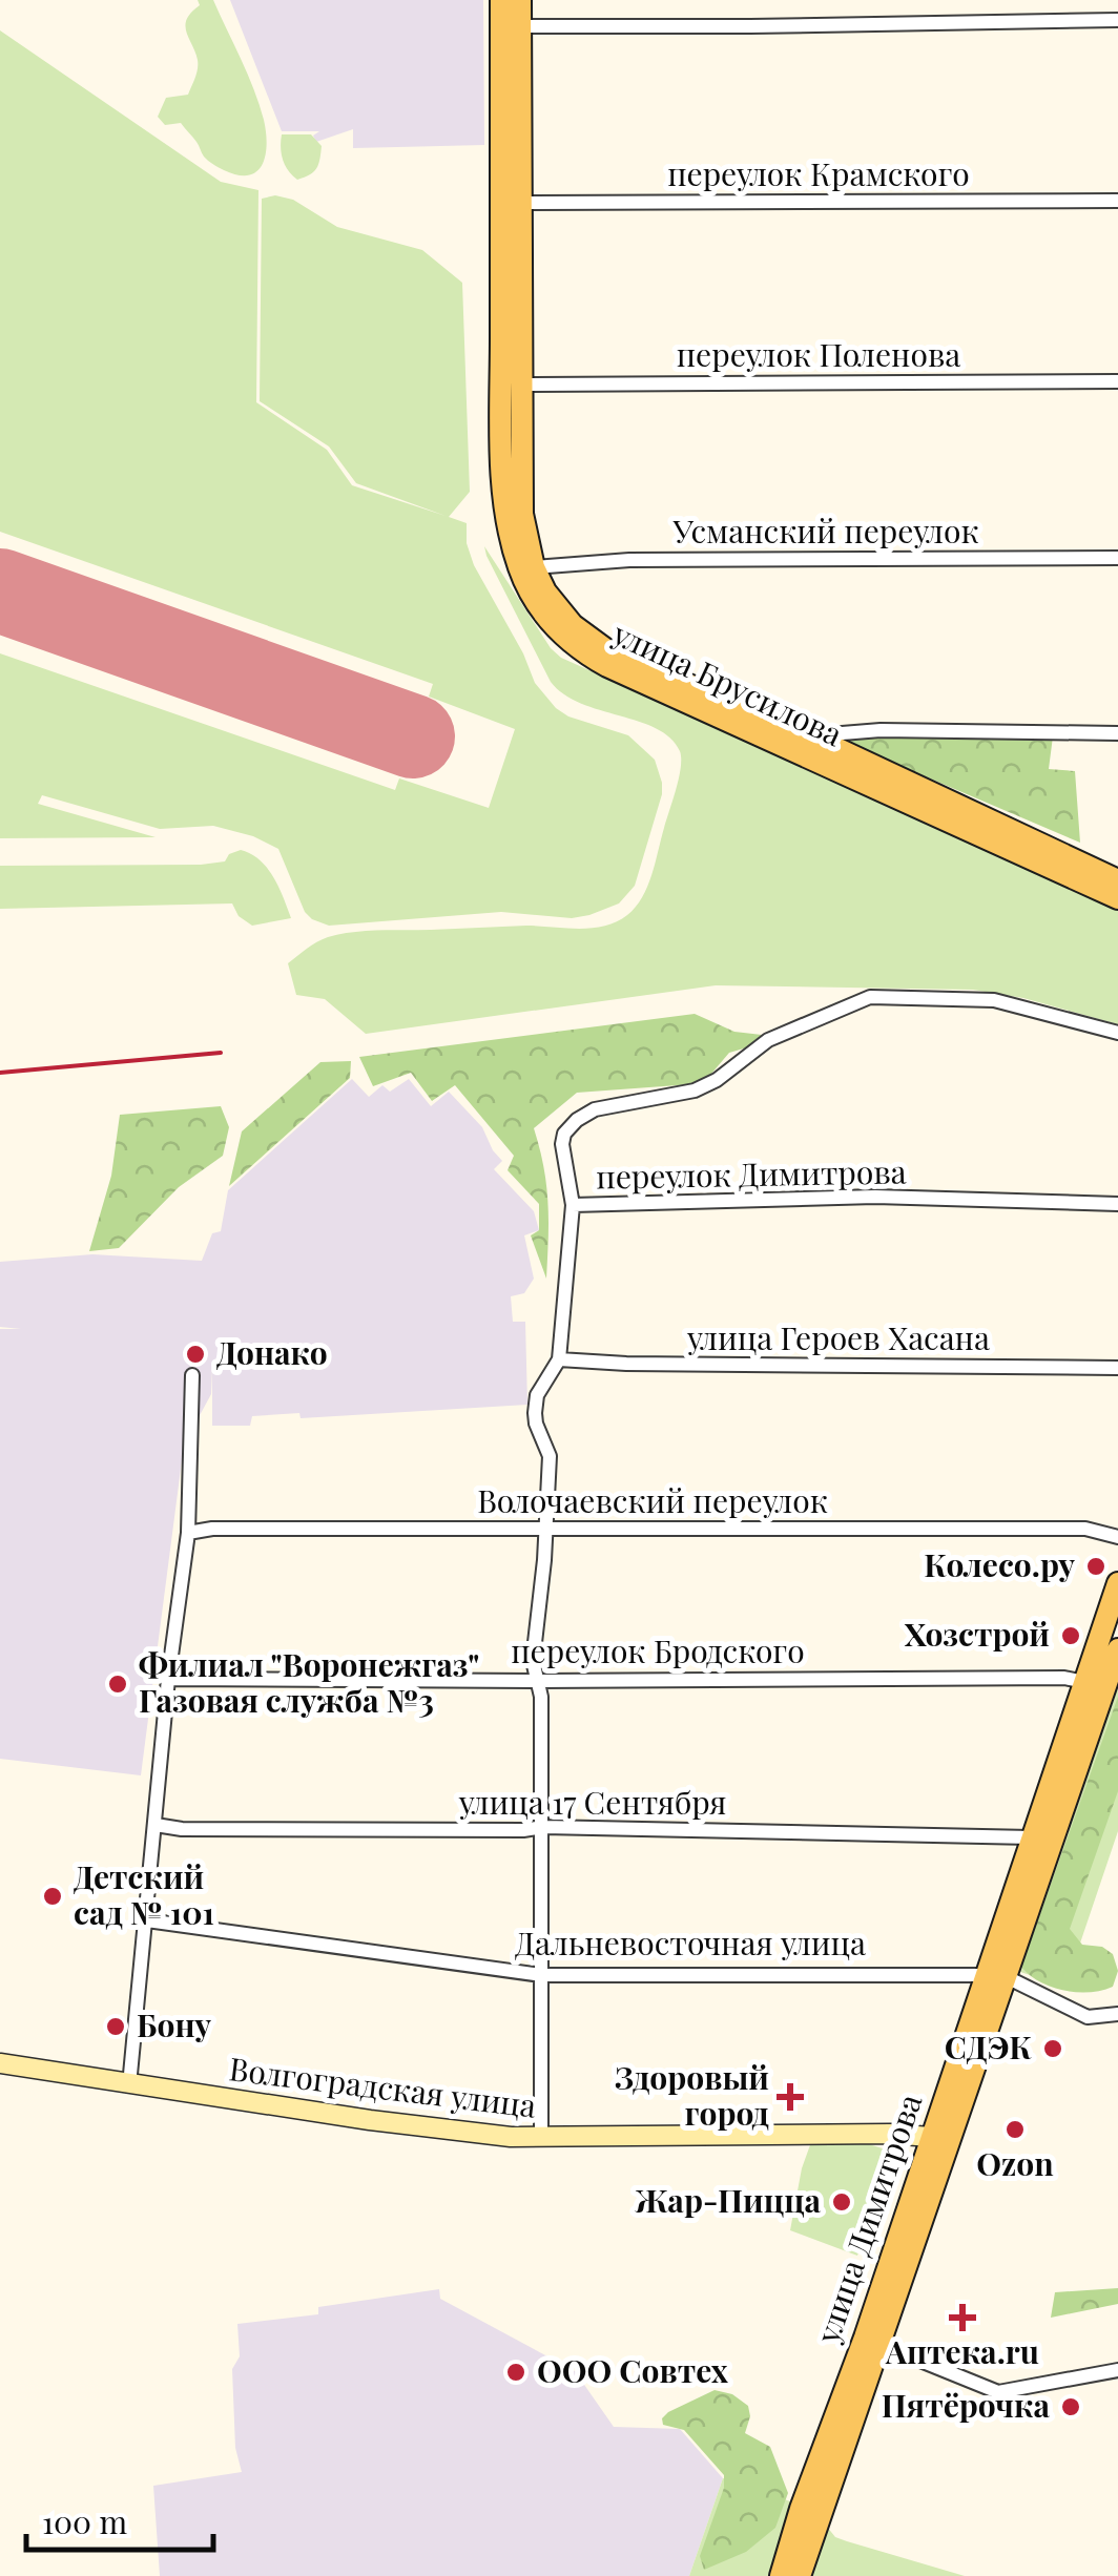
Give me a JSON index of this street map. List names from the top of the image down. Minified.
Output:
{"streets":{"main road":["улица Брусилова","Волгоградская улица","улица Димитрова"],"street":["переулок Крамского","переулок Поленова","Усманский переулок","переулок Димитрова","улица Героев Хасана","Волочаевский переулок","переулок Бродского","улица 17 Сентября","Дальневосточная улица"]},"crossings":[["переулок Крамского","улица Брусилова"],["переулок Поленова","улица Брусилова"],["Усманский переулок","улица Брусилова"],["переулок Димитрова","улица Героев Хасана"],["переулок Димитрова","Волочаевский переулок"],["переулок Димитрова","переулок Бродского"],["переулок Димитрова","улица 17 Сентября"],["переулок Димитрова","Дальневосточная улица"],["переулок Димитрова","Волгоградская улица"],["переулок Бродского","улица Димитрова"],["улица 17 Сентября","улица Димитрова"],["Дальневосточная улица","улица Димитрова"],["Волгоградская улица","улица Димитрова"]],"places":{"other":["Донако","Колесо.ру","Хозстрой","Филиал \"Воронежгаз\" Газовая служба №3","Детский сад № 101","Бону","СДЭК","Ozon","Жар-Пицца","ООО Совтех","Пятёрочка"],"health":["Здоровый город","Аптека.ru"]},"scale_bar":"100 m"}
